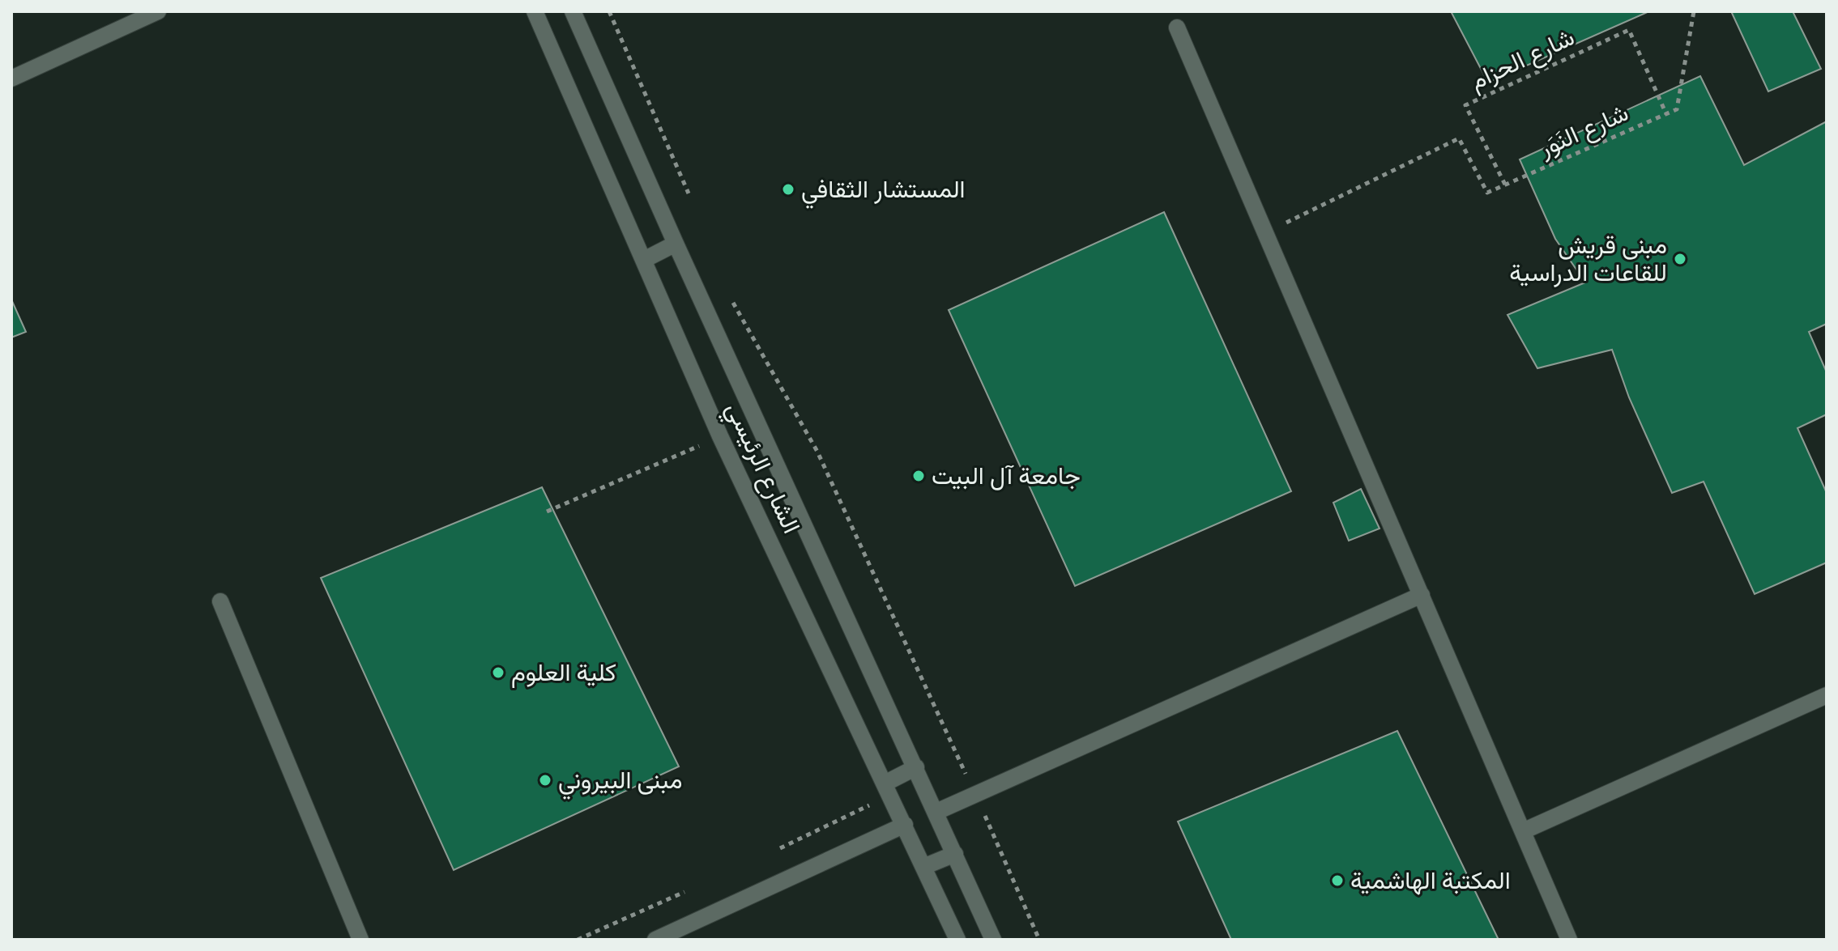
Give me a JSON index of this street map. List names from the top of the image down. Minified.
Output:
{"streets":{"street":["الشارع الرئيسي"],"path":["شارع الحزام","شارع النَوَر"]},"crossings":[["شارع الحزام","شارع النَوَر"]],"places":["المستشار الثقافي","مبنى قريش للقاعات الدراسية","جامعة آل البيت","كلية العلوم","مبنى البيروني","المكتبة الهاشمية"]}
